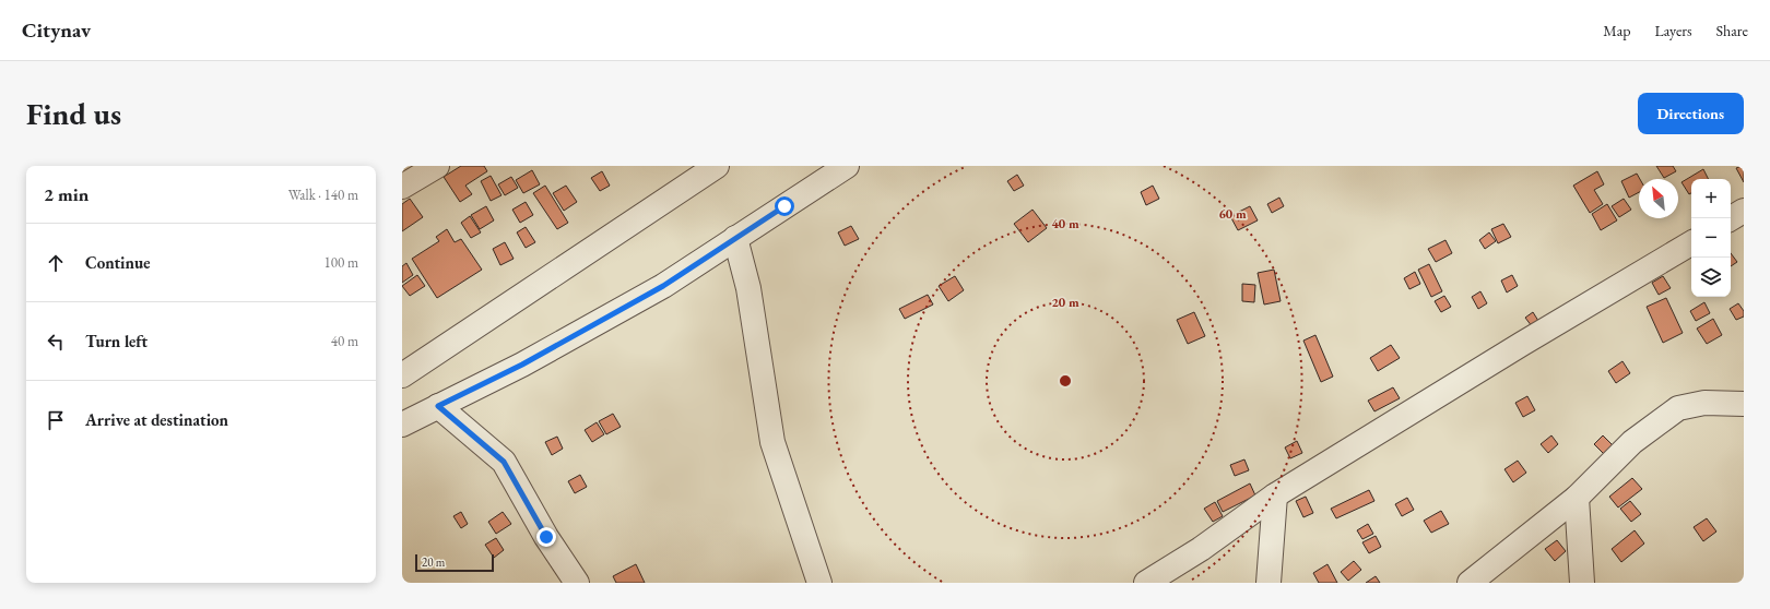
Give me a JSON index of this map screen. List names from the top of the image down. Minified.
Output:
{"scale_bar":"20 m","north":"top left","page":{"header":"Citynav","nav":["Map","Layers","Share"],"buttons":"Directions","title":"Find us","heading":["2 min","Walk · 140 m"],"map_buttons":["+","−"],"list":[["Continue","100 m"],["Turn left","40 m"],"Arrive at destination"],"scale":"20 m"},"rings":["60 m","40 m","20 m"]}
